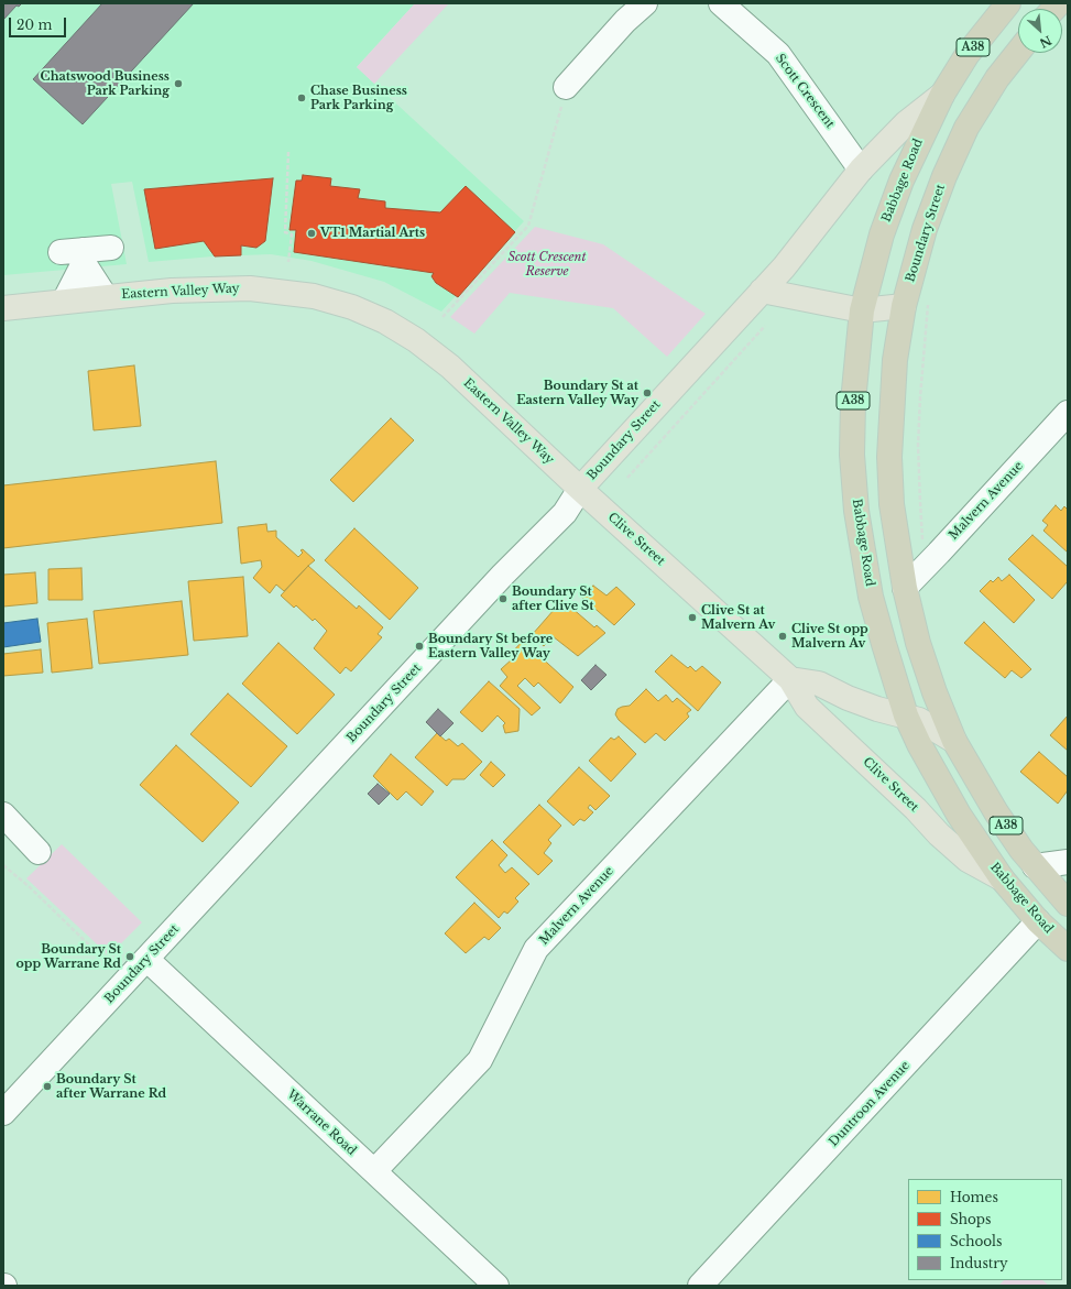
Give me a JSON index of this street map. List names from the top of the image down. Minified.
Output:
{"streets":{"highway":["A38","Babbage Road","Boundary Street"],"main road":["Eastern Valley Way","Clive Street"],"street":["Scott Crescent","Malvern Avenue","Duntroon Avenue","Warrane Road"]},"crossings":[["A38","Boundary Street"],["A38","Malvern Avenue"],["Scott Crescent","Boundary Street"],["Babbage Road","Boundary Street"],["Babbage Road","Clive Street"],["Babbage Road","Duntroon Avenue"],["Boundary Street","Eastern Valley Way"],["Boundary Street","Clive Street"],["Boundary Street","Warrane Road"],["Eastern Valley Way","Clive Street"],["Malvern Avenue","Clive Street"],["Malvern Avenue","Warrane Road"]],"parks":["Scott Crescent Reserve"],"places":["Chatswood Business Park Parking","Chase Business Park Parking","VT1 Martial Arts","Boundary St at Eastern Valley Way","Boundary St after Clive St","Clive St at Malvern Av","Clive St opp Malvern Av","Boundary St before Eastern Valley Way","Boundary St opp Warrane Rd","Boundary St after Warrane Rd"],"legend":["Homes","Shops","Schools","Industry"],"scale_bar":"20 m","north":"bottom right"}
